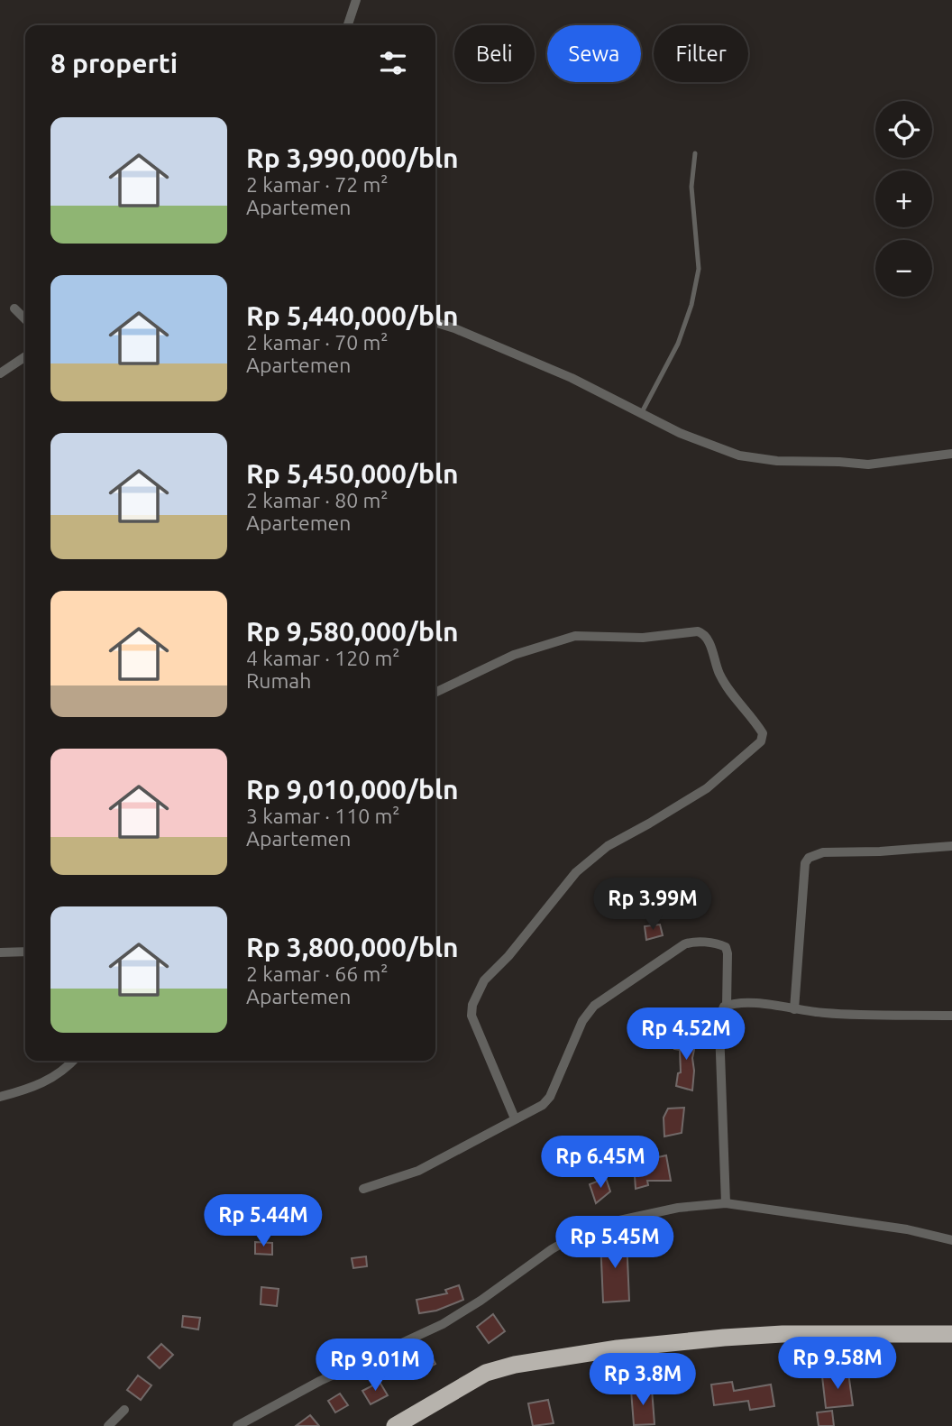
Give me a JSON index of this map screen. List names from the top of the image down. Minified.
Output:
{"page":{"chip":["Beli","Sewa","Filter"],"heading":"8 properti","map_buttons":["+","−"],"list":[{"name":"Rp 3,990,000/bln","note":"2 kamar · 72 m² · Apartemen"},{"name":"Rp 5,440,000/bln","note":"2 kamar · 70 m² · Apartemen"},{"name":"Rp 5,450,000/bln","note":"2 kamar · 80 m² · Apartemen"},{"name":"Rp 9,580,000/bln","note":"4 kamar · 120 m² · Rumah"},{"name":"Rp 9,010,000/bln","note":"3 kamar · 110 m² · Apartemen"},{"name":"Rp 3,800,000/bln","note":"2 kamar · 66 m² · Apartemen"}],"price":["Rp 3.99M","Rp 4.52M","Rp 6.45M","Rp 5.44M","Rp 5.45M","Rp 9.58M","Rp 9.01M","Rp 3.8M"]}}
